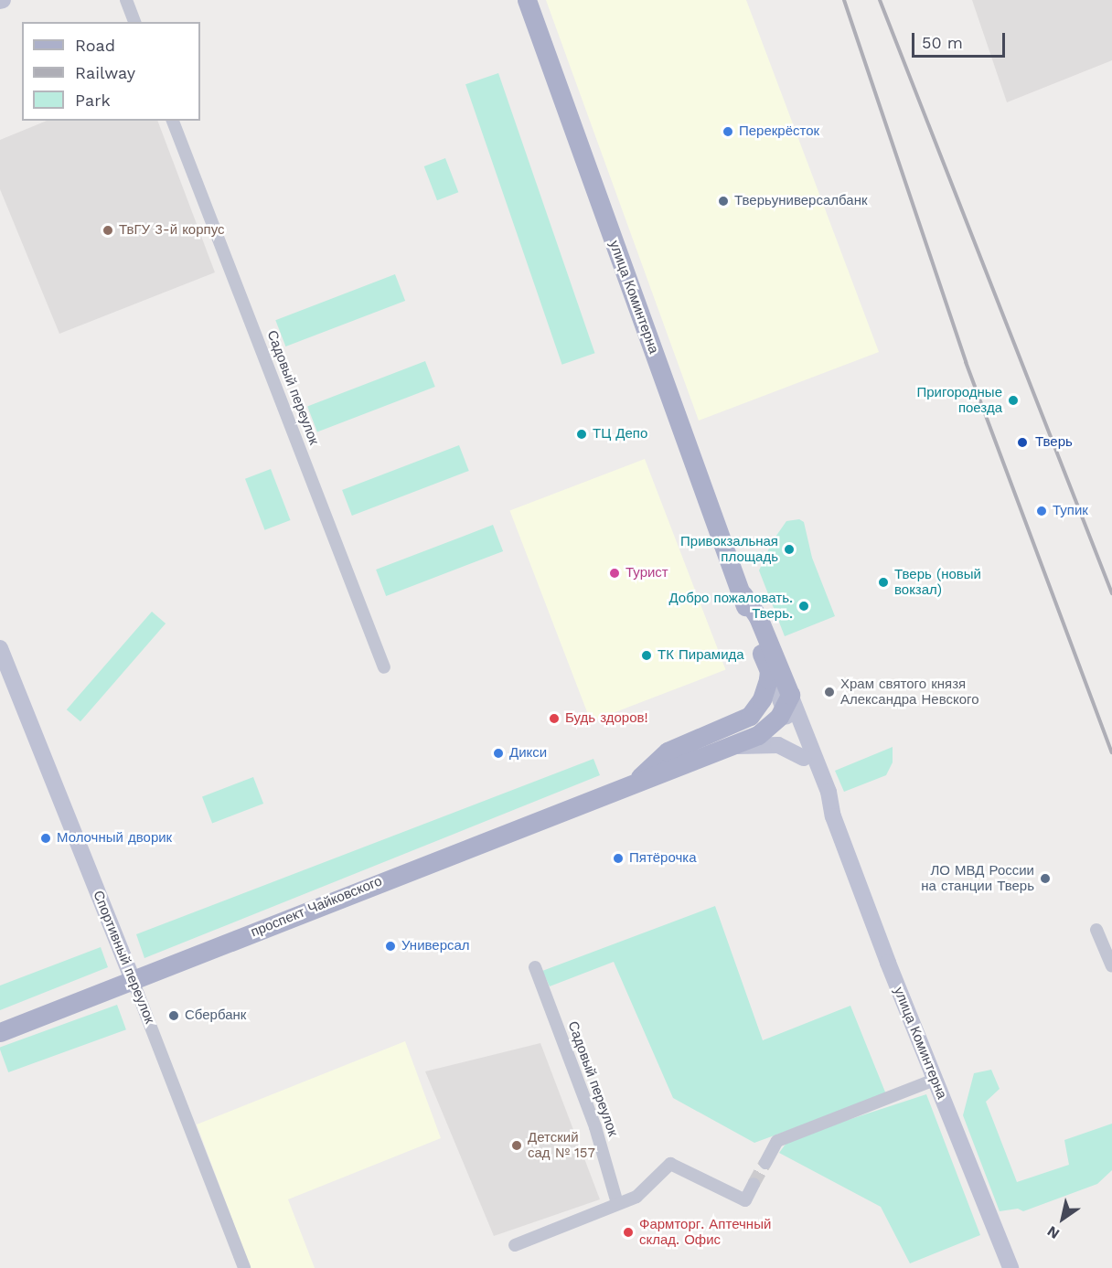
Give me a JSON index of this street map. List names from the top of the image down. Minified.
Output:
{"streets":{"main road":["улица Коминтерна","проспект Чайковского","Спортивный переулок"],"street":["Садовый переулок"]},"crossings":[["улица Коминтерна","проспект Чайковского"],["проспект Чайковского","Спортивный переулок"]],"places":["Перекрёсток","Тверьуниверсалбанк","ТвГУ 3-й корпус","Пригородные поезда","ТЦ Депо","Тверь","Тупик","Привокзальная площадь","Турист","Тверь (новый вокзал)","Добро пожаловать. Тверь.","ТК Пирамида","Храм святого князя Александра Невского","Будь здоров!","Дикси","Молочный дворик","Пятёрочка","ЛО МВД России на станции Тверь","Универсал","Сбербанк","Детский сад № 157","Фармторг. Аптечный склад. Офис"],"legend":["Road","Railway","Park"],"scale_bar":"50 m","north":"bottom left"}
